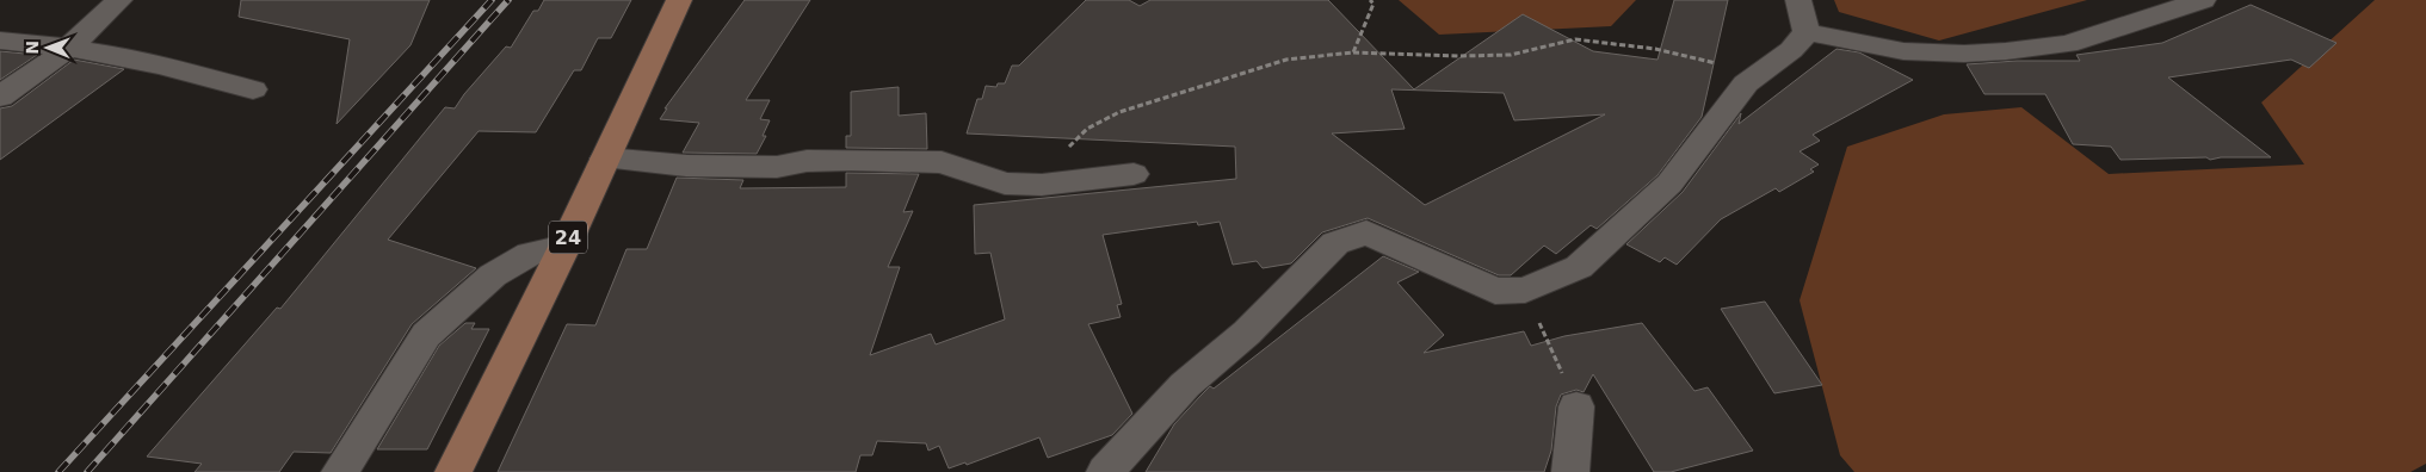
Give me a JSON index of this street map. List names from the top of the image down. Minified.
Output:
{"streets":{"main road":["24"]},"north":"left"}
